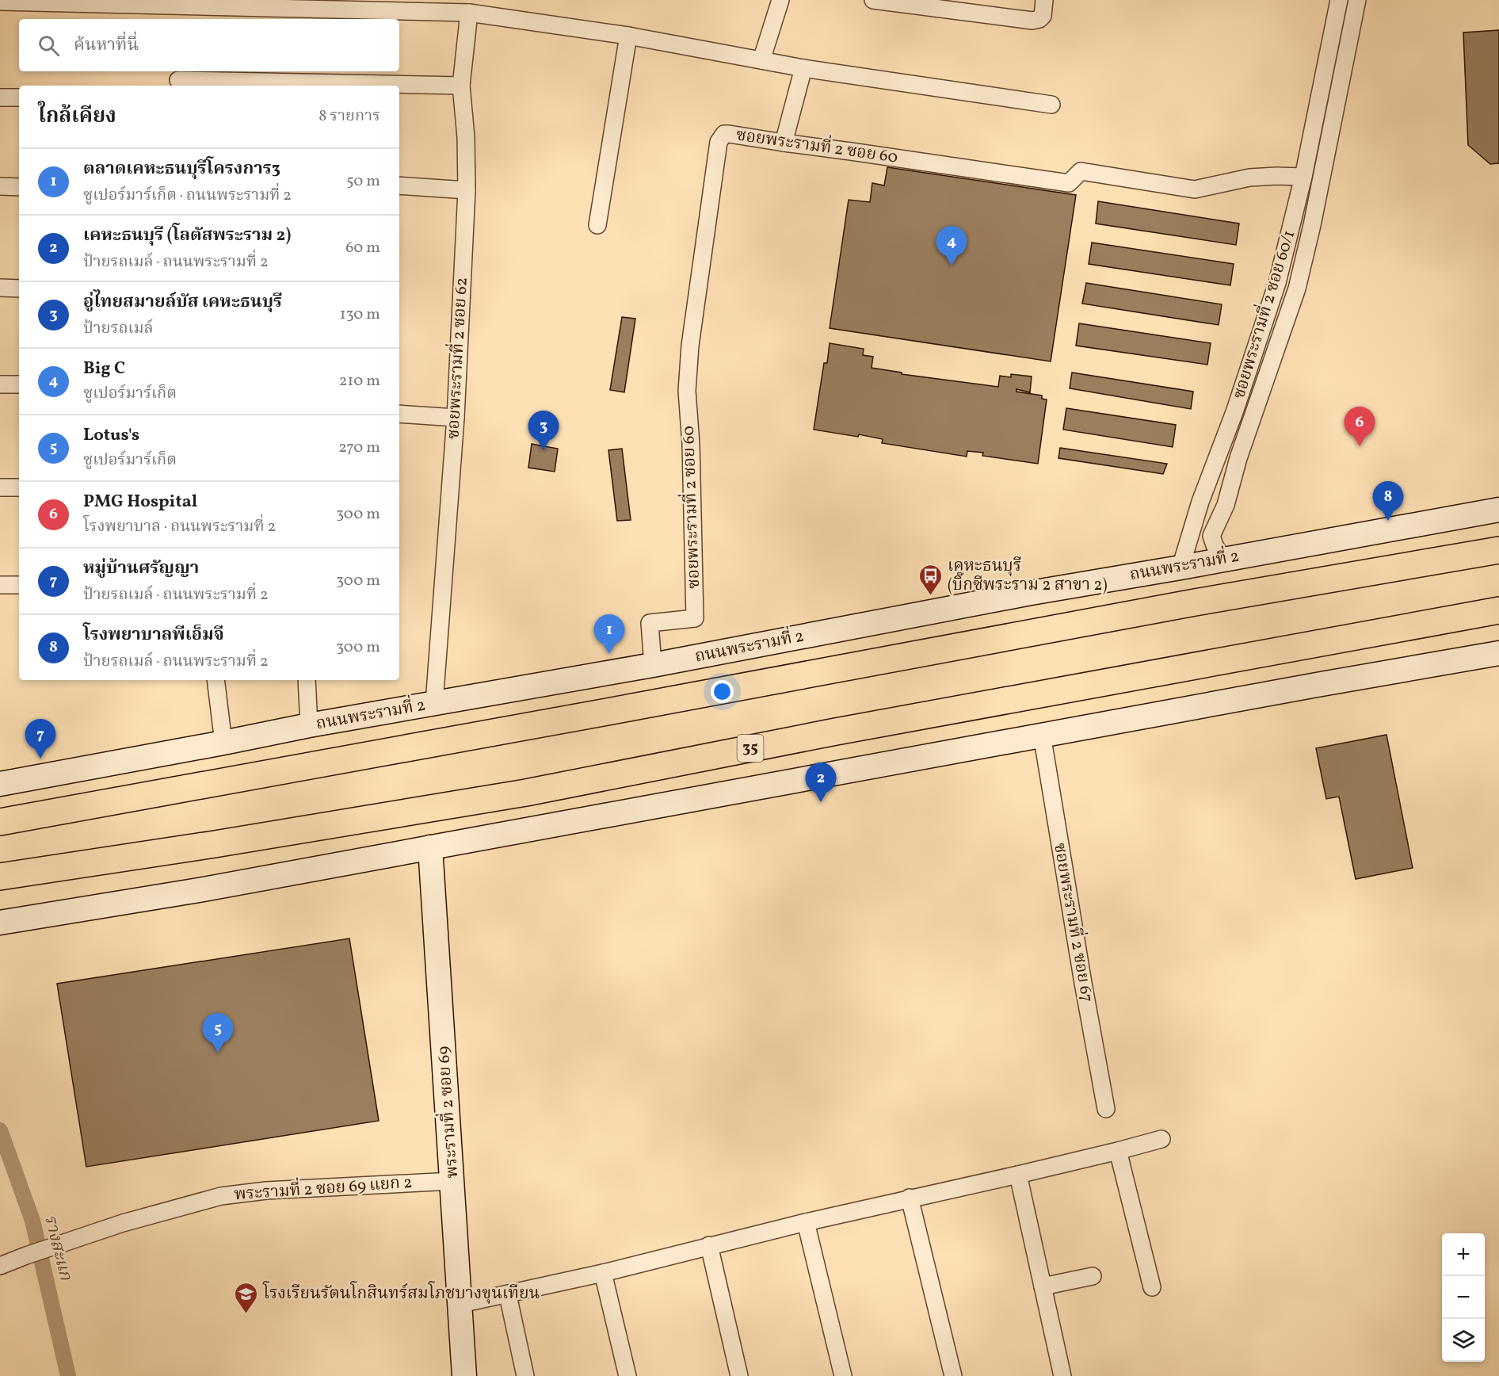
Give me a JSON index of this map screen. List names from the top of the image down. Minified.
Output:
{"streets":{"highway":["35"],"main road":["ถนนพระรามที่ 2","พระรามที่ 2 ซอย 69"],"street":["ซอยพระรามที่ 2 ซอย 60","ซอยพระรามที่ 2 ซอย 60/1","ซอยพระรามที่ 2 ซอย 62","ซอยพระรามที่ 2 ซอย 67","พระรามที่ 2 ซอย 69 แยก 2"]},"crossings":[["ซอยพระรามที่ 2 ซอย 60","ซอยพระรามที่ 2 ซอย 60/1"],["ซอยพระรามที่ 2 ซอย 60","ถนนพระรามที่ 2"],["ซอยพระรามที่ 2 ซอย 60/1","ถนนพระรามที่ 2"],["ซอยพระรามที่ 2 ซอย 62","ถนนพระรามที่ 2"],["35","ซอยพระรามที่ 2 ซอย 67"],["35","พระรามที่ 2 ซอย 69"],["พระรามที่ 2 ซอย 69","พระรามที่ 2 ซอย 69 แยก 2"]],"water":["รางสะแก"],"places":{"bus stop":["เคหะธนบุรี (บิ๊กซีพระราม 2 สาขา 2)"],"school or university":["โรงเรียนรัตนโกสินทร์สมโภชบางขุนเทียน"]},"page":{"search":"ค้นหาที่นี่","heading":["ใกล้เคียง","8 รายการ"],"list":[{"mark":"1","name":"ตลาดเคหะธนบุรีโครงการ3","note":"ซูเปอร์มาร์เก็ต · ถนนพระรามที่ 2","value":"50 m"},{"mark":"2","name":"เคหะธนบุรี (โลตัสพระราม 2)","note":"ป้ายรถเมล์ · ถนนพระรามที่ 2","value":"60 m"},{"mark":"3","name":"อู่ไทยสมายล์บัส เคหะธนบุรี","note":"ป้ายรถเมล์","value":"130 m"},{"mark":"4","name":"Big C","note":"ซูเปอร์มาร์เก็ต","value":"210 m"},{"mark":"5","name":"Lotus's","note":"ซูเปอร์มาร์เก็ต","value":"270 m"},{"mark":"6","name":"PMG Hospital","note":"โรงพยาบาล · ถนนพระรามที่ 2","value":"300 m"},{"mark":"7","name":"หมู่บ้านศรัญญา","note":"ป้ายรถเมล์ · ถนนพระรามที่ 2","value":"300 m"},{"mark":"8","name":"โรงพยาบาลพีเอ็มจี","note":"ป้ายรถเมล์ · ถนนพระรามที่ 2","value":"300 m"}],"pins":["4","6","3","8","1","7","2","5"],"map_buttons":["+","−"]}}
